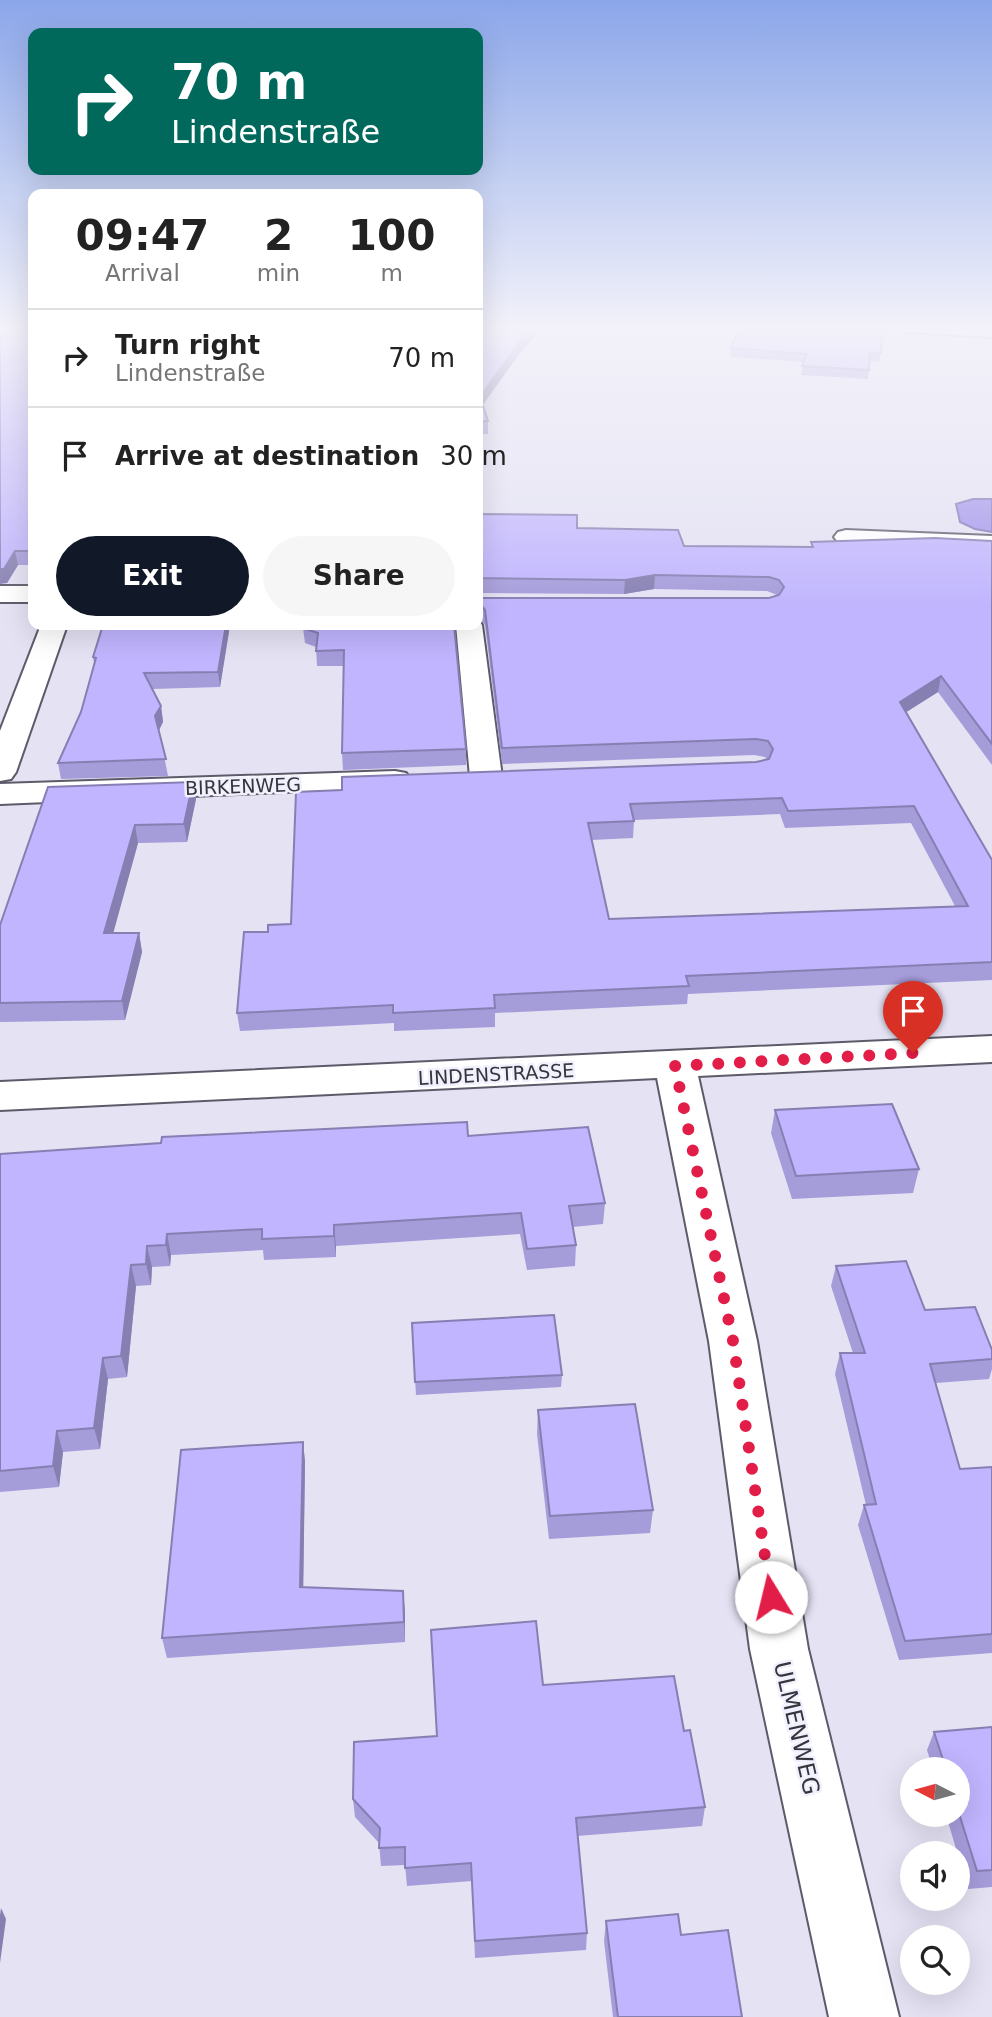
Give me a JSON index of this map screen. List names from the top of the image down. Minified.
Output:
{"streets":{"street":["BIRKENWEG","LINDENSTRASSE","ULMENWEG"]},"crossings":[["LINDENSTRASSE","ULMENWEG"]],"north":"left","page":{"turn":["70 m","Lindenstraße"],"eta":["09:47","Arrival","2","min","100","m"],"list":[{"name":"Turn right","note":"Lindenstraße","value":"70 m"},{"name":"Arrive at destination","value":"30 m"}],"buttons":["Exit","Share"]}}
